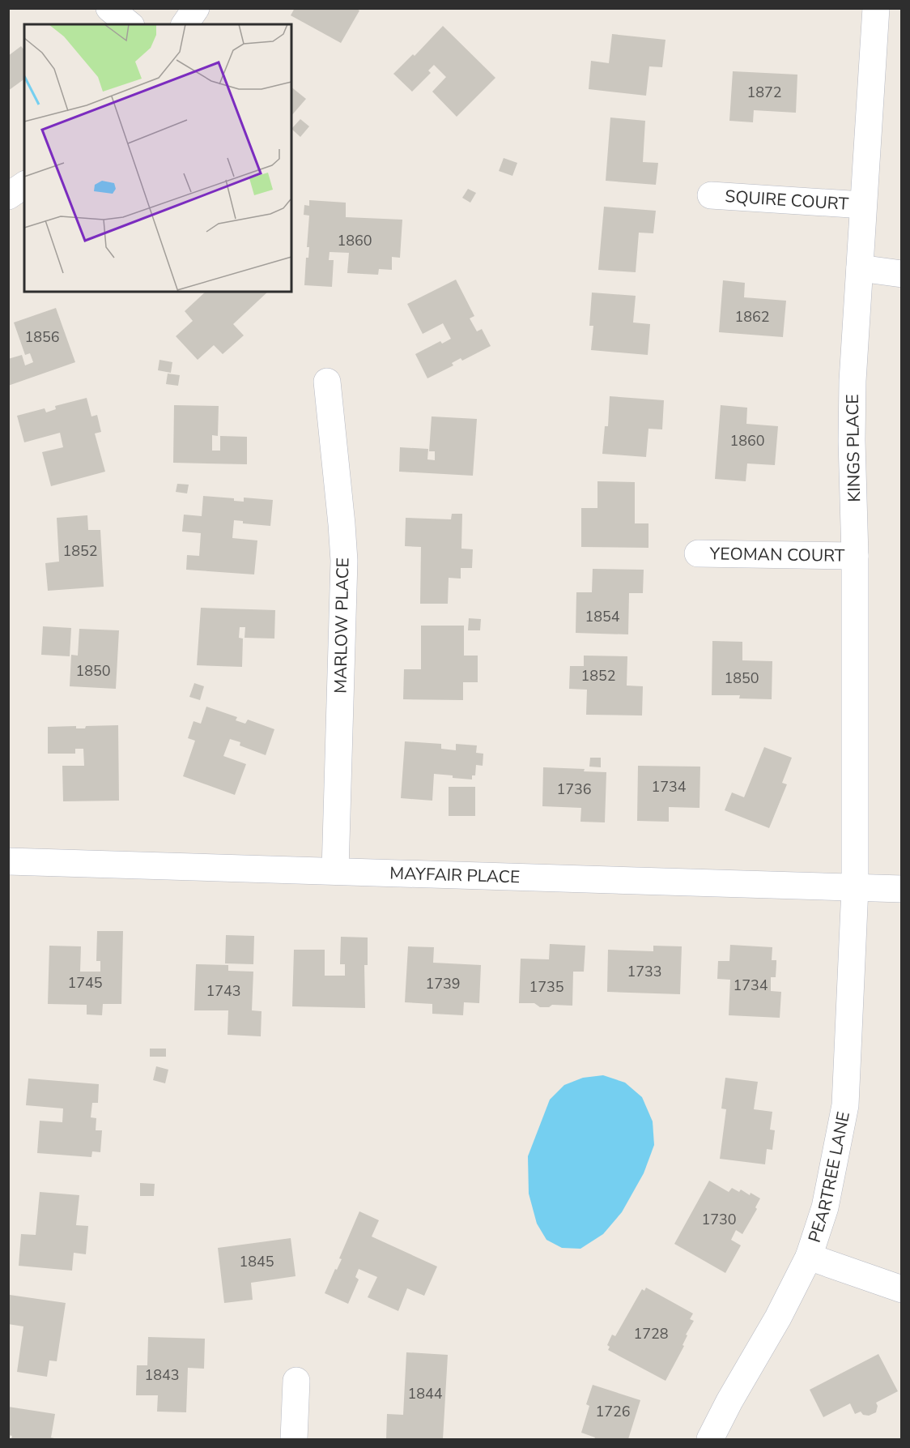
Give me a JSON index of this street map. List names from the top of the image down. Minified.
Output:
{"streets":{"street":["SQUIRE COURT","KINGS PLACE","YEOMAN COURT","MARLOW PLACE","MAYFAIR PLACE","PEARTREE LANE"]},"crossings":[["SQUIRE COURT","KINGS PLACE"],["KINGS PLACE","YEOMAN COURT"],["KINGS PLACE","MAYFAIR PLACE"],["KINGS PLACE","PEARTREE LANE"],["MARLOW PLACE","MAYFAIR PLACE"],["MAYFAIR PLACE","PEARTREE LANE"]],"house_numbers":["1872","1860","1862","1856","1860","1852","1854","1850","1852","1850","1734","1736","1733","1745","1739","1734","1735","1743","1730","1845","1728","1843","1844","1726"]}
